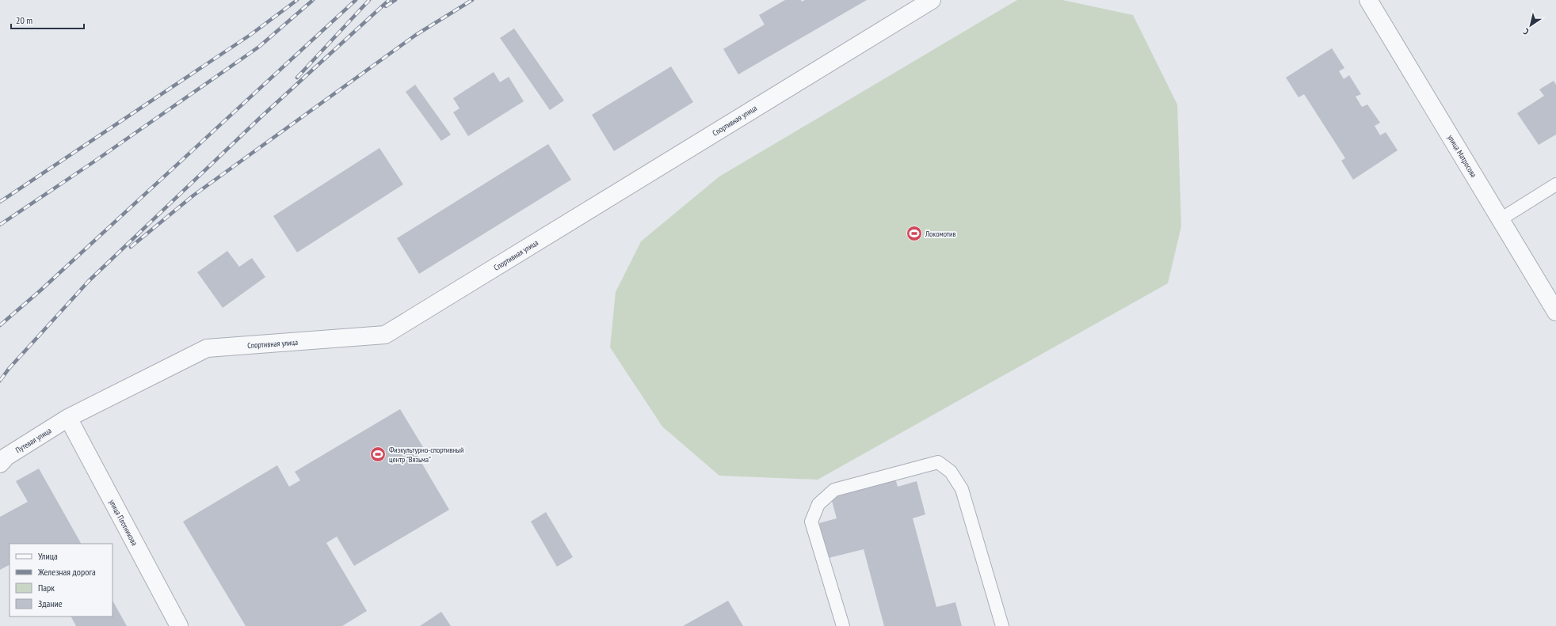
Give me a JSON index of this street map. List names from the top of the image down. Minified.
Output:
{"streets":{"street":["Спортивная улица","улица Матросова","Путевая улица","улица Плотникова"]},"crossings":[["Спортивная улица","Путевая улица"],["Спортивная улица","улица Плотникова"],["Путевая улица","улица Плотникова"]],"places":{"sports":["Локомотив","Физкультурно-спортивный центр \"Вязьма\""]},"legend":["Улица","Железная дорога","Парк","Здание"],"scale_bar":"20 m","north":"bottom left"}
